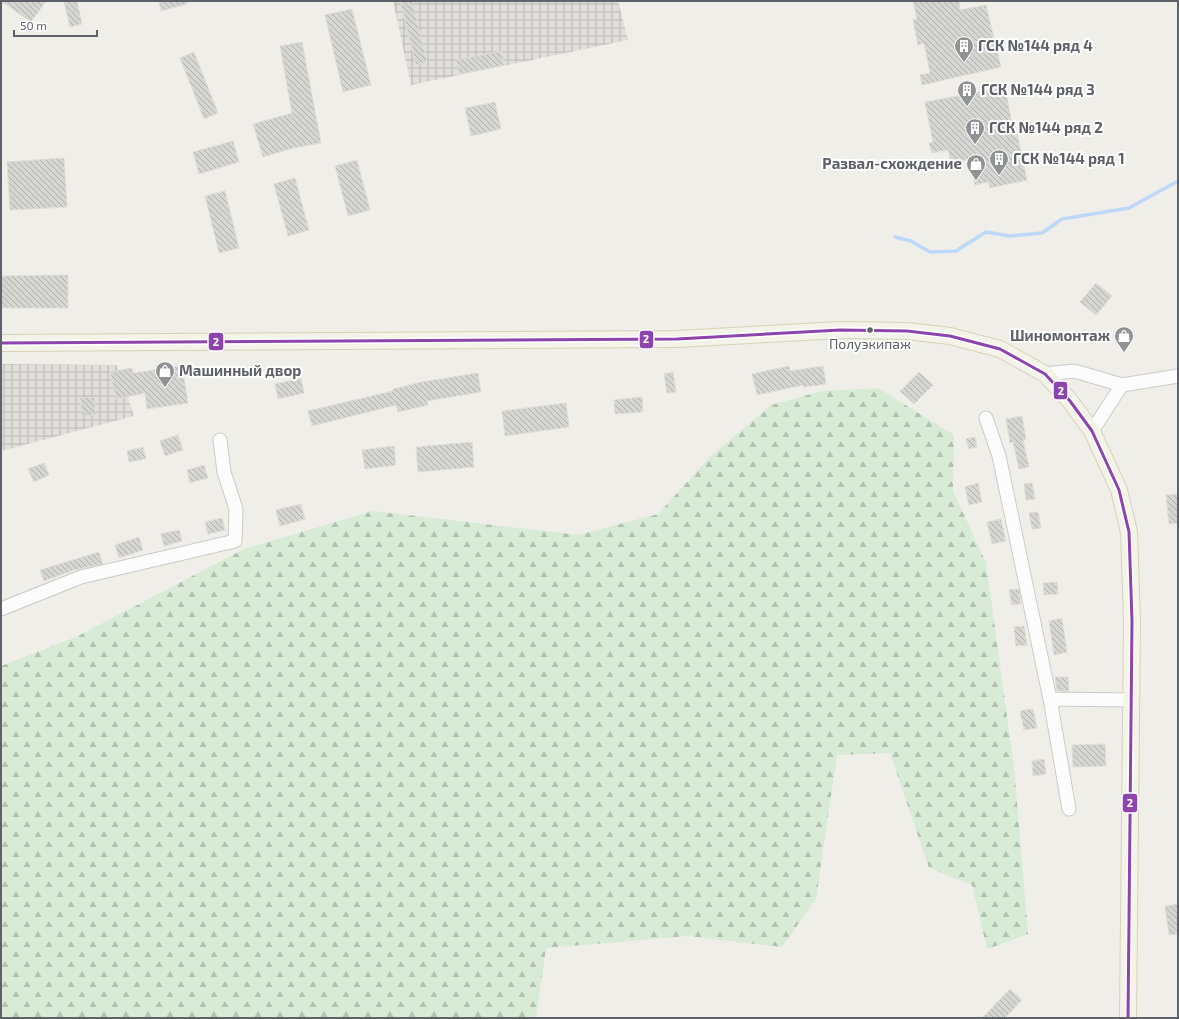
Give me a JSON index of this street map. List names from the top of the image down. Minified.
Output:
{"places":{"building":["ГСК №144 ряд 4","ГСК №144 ряд 3","ГСК №144 ряд 2","ГСК №144 ряд 1"],"shop":["Развал-схождение","Шиномонтаж","Машинный двор"],"other":["Полуэкипаж"]},"lines":["transit line 2"],"scale_bar":"50 m"}
